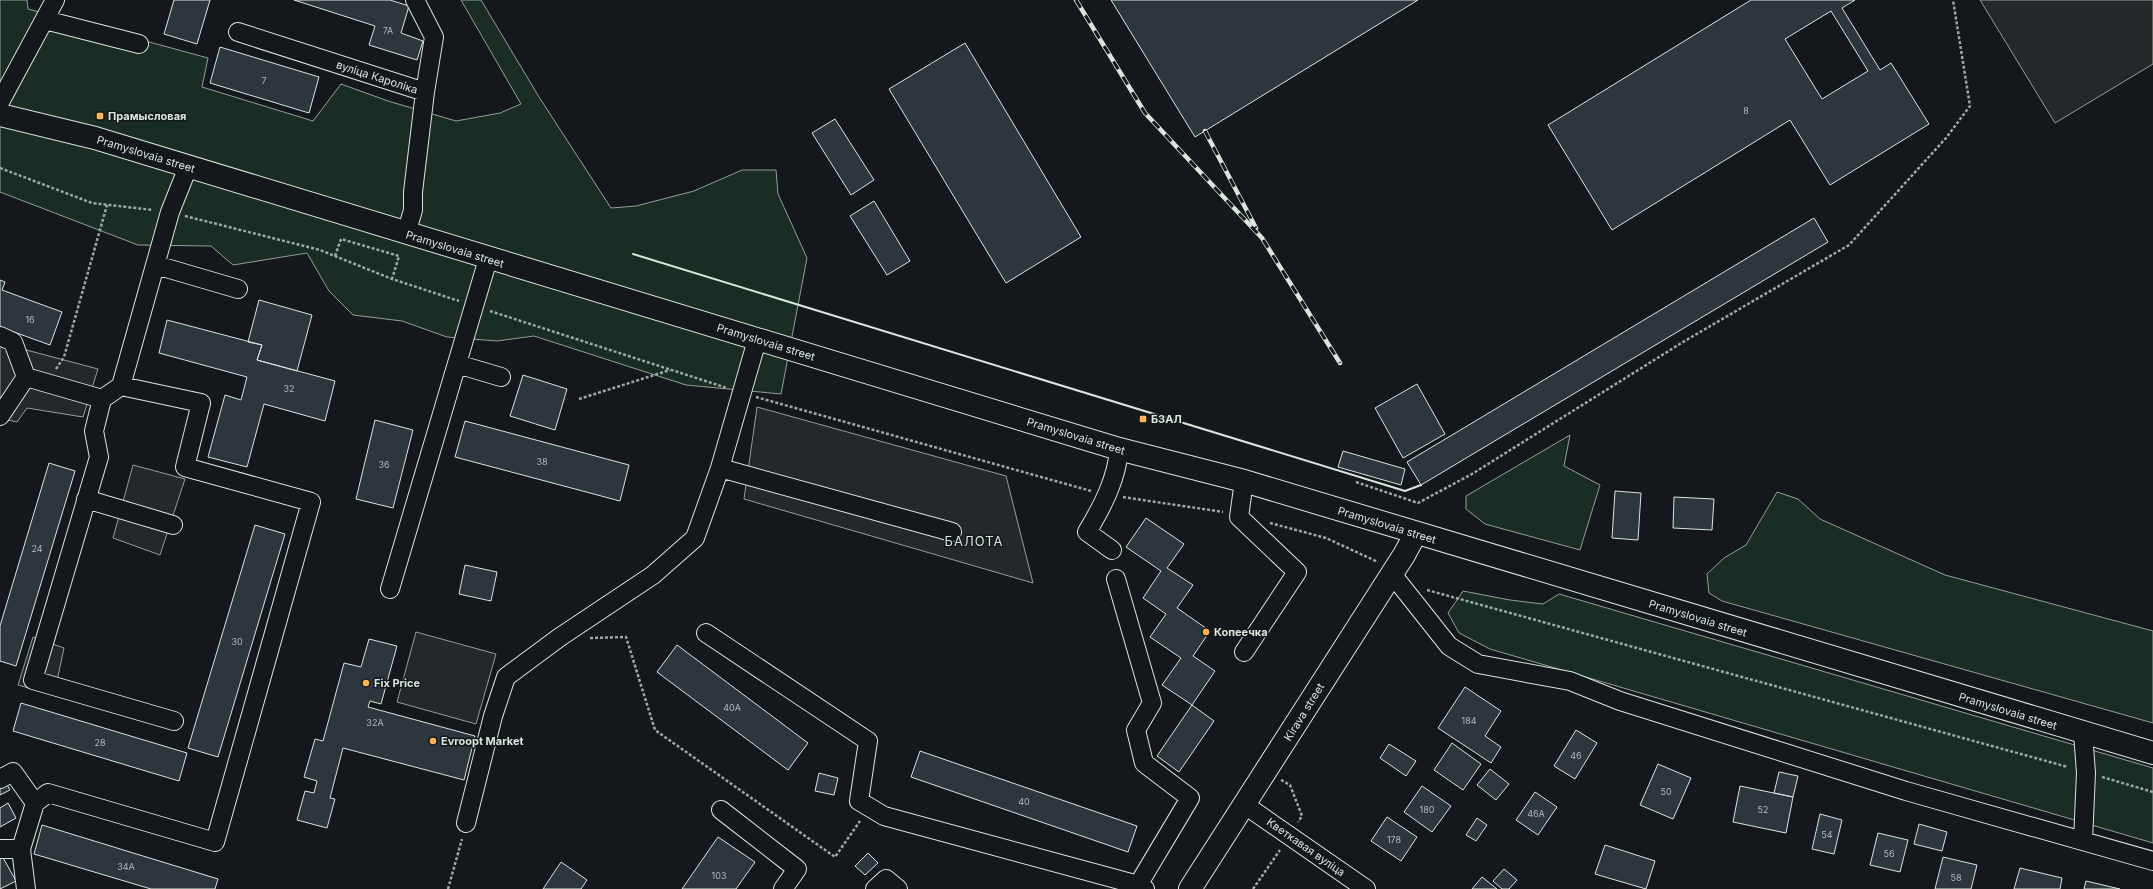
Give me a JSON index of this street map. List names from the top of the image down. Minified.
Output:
{"streets":{"main road":["Pramyslovaia street","Kirava street"],"street":["вуліца Кароліка","Кветкавая вуліца"]},"crossings":[["вуліца Кароліка","Pramyslovaia street"],["Pramyslovaia street","Kirava street"],["Kirava street","Кветкавая вуліца"]],"districts":["БАЛОТА"],"places":{"transit":["Прамысловая","БЗАЛ"],"other":["Копеечка","Fix Price","Evroopt Market"]},"house_numbers":["7А","7","8","16","32","38","36","24","30","40А","184","32А","28","46","50","40","180","52","46А","54","178","56","34А","103","58"]}
